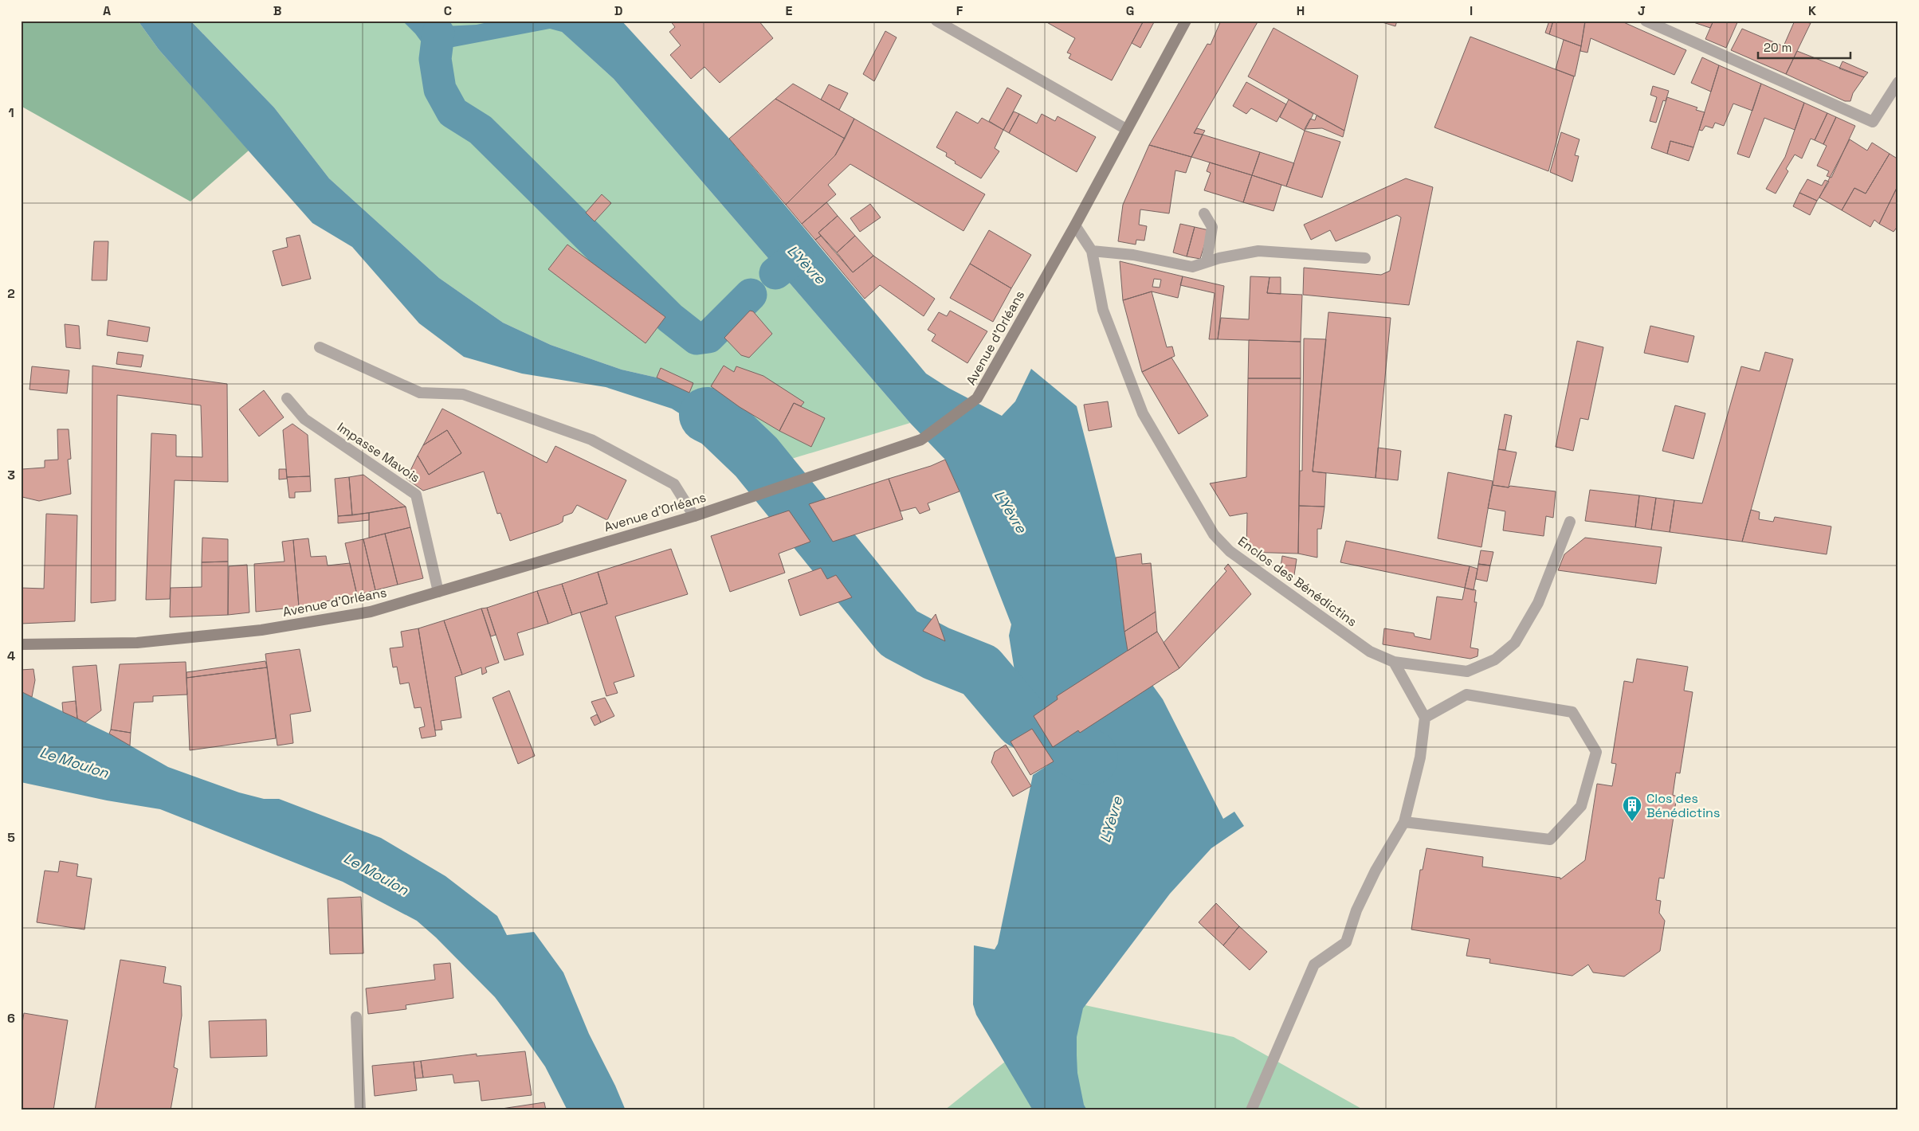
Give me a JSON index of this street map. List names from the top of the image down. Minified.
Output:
{"streets":{"main road":["Avenue d'Orléans"],"street":["Impasse Mavois","Enclos des Bénédictins"]},"crossings":[["Avenue d'Orléans","Impasse Mavois"],["Avenue d'Orléans","Enclos des Bénédictins"]],"water":["L'Yèvre","Le Moulon"],"places":{"building":["Clos des Bénédictins"]},"scale_bar":"20 m","grid":{"columns":["A","B","C","D","E","F","G","H","I","J","K"],"rows":["1","2","3","4","5","6"]}}
